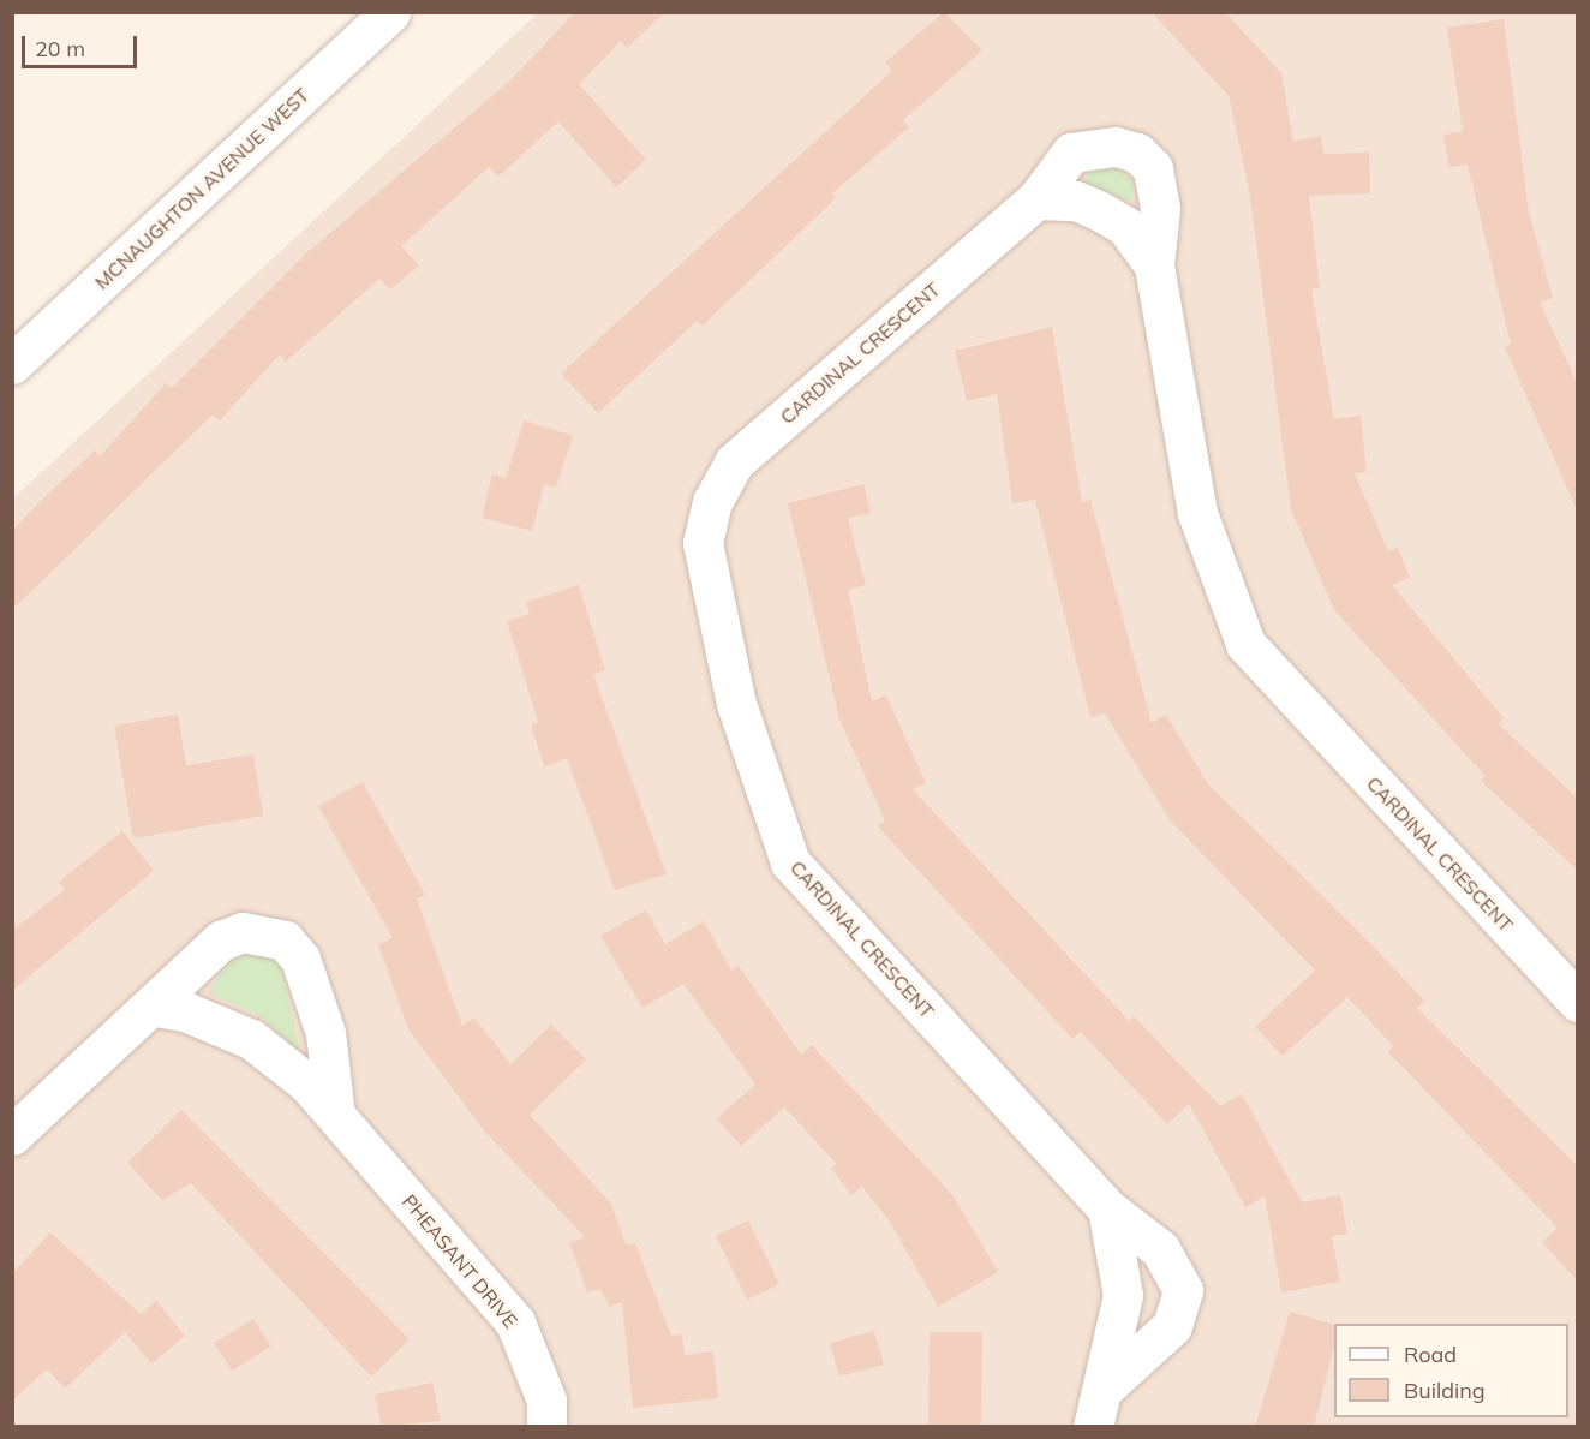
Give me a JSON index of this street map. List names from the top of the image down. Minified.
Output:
{"streets":{"street":["MCNAUGHTON AVENUE WEST","CARDINAL CRESCENT","PHEASANT DRIVE"]},"legend":["Road","Building"],"scale_bar":"20 m"}
